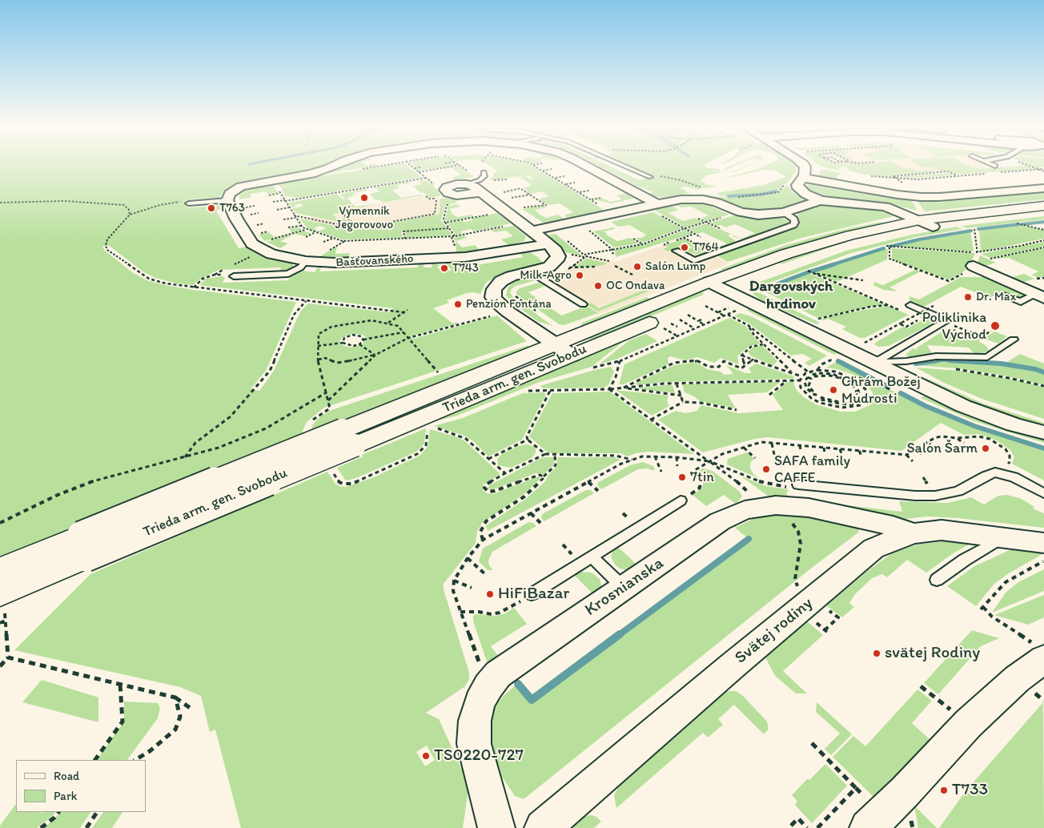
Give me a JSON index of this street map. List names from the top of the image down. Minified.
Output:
{"streets":{"street":["Bašťovanského","Trieda arm. gen. Svobodu","Krosnianska","Svätej rodiny"]},"crossings":[["Krosnianska","Svätej rodiny"]],"districts":["Dargovských hrdinov"],"places":["Výmenník Jegorovovo","T763","T764","Salón Lump","T743","Milk-Agro","OC Ondava","Dr. Max","Penzión Fontána","Poliklinika Východ","Chrám Božej Múdrosti","Salón Šarm","SAFA family CAFFE","7tin","HiFiBazar","svätej Rodiny","TS0220-727","T733"],"legend":["Road","Park"]}
